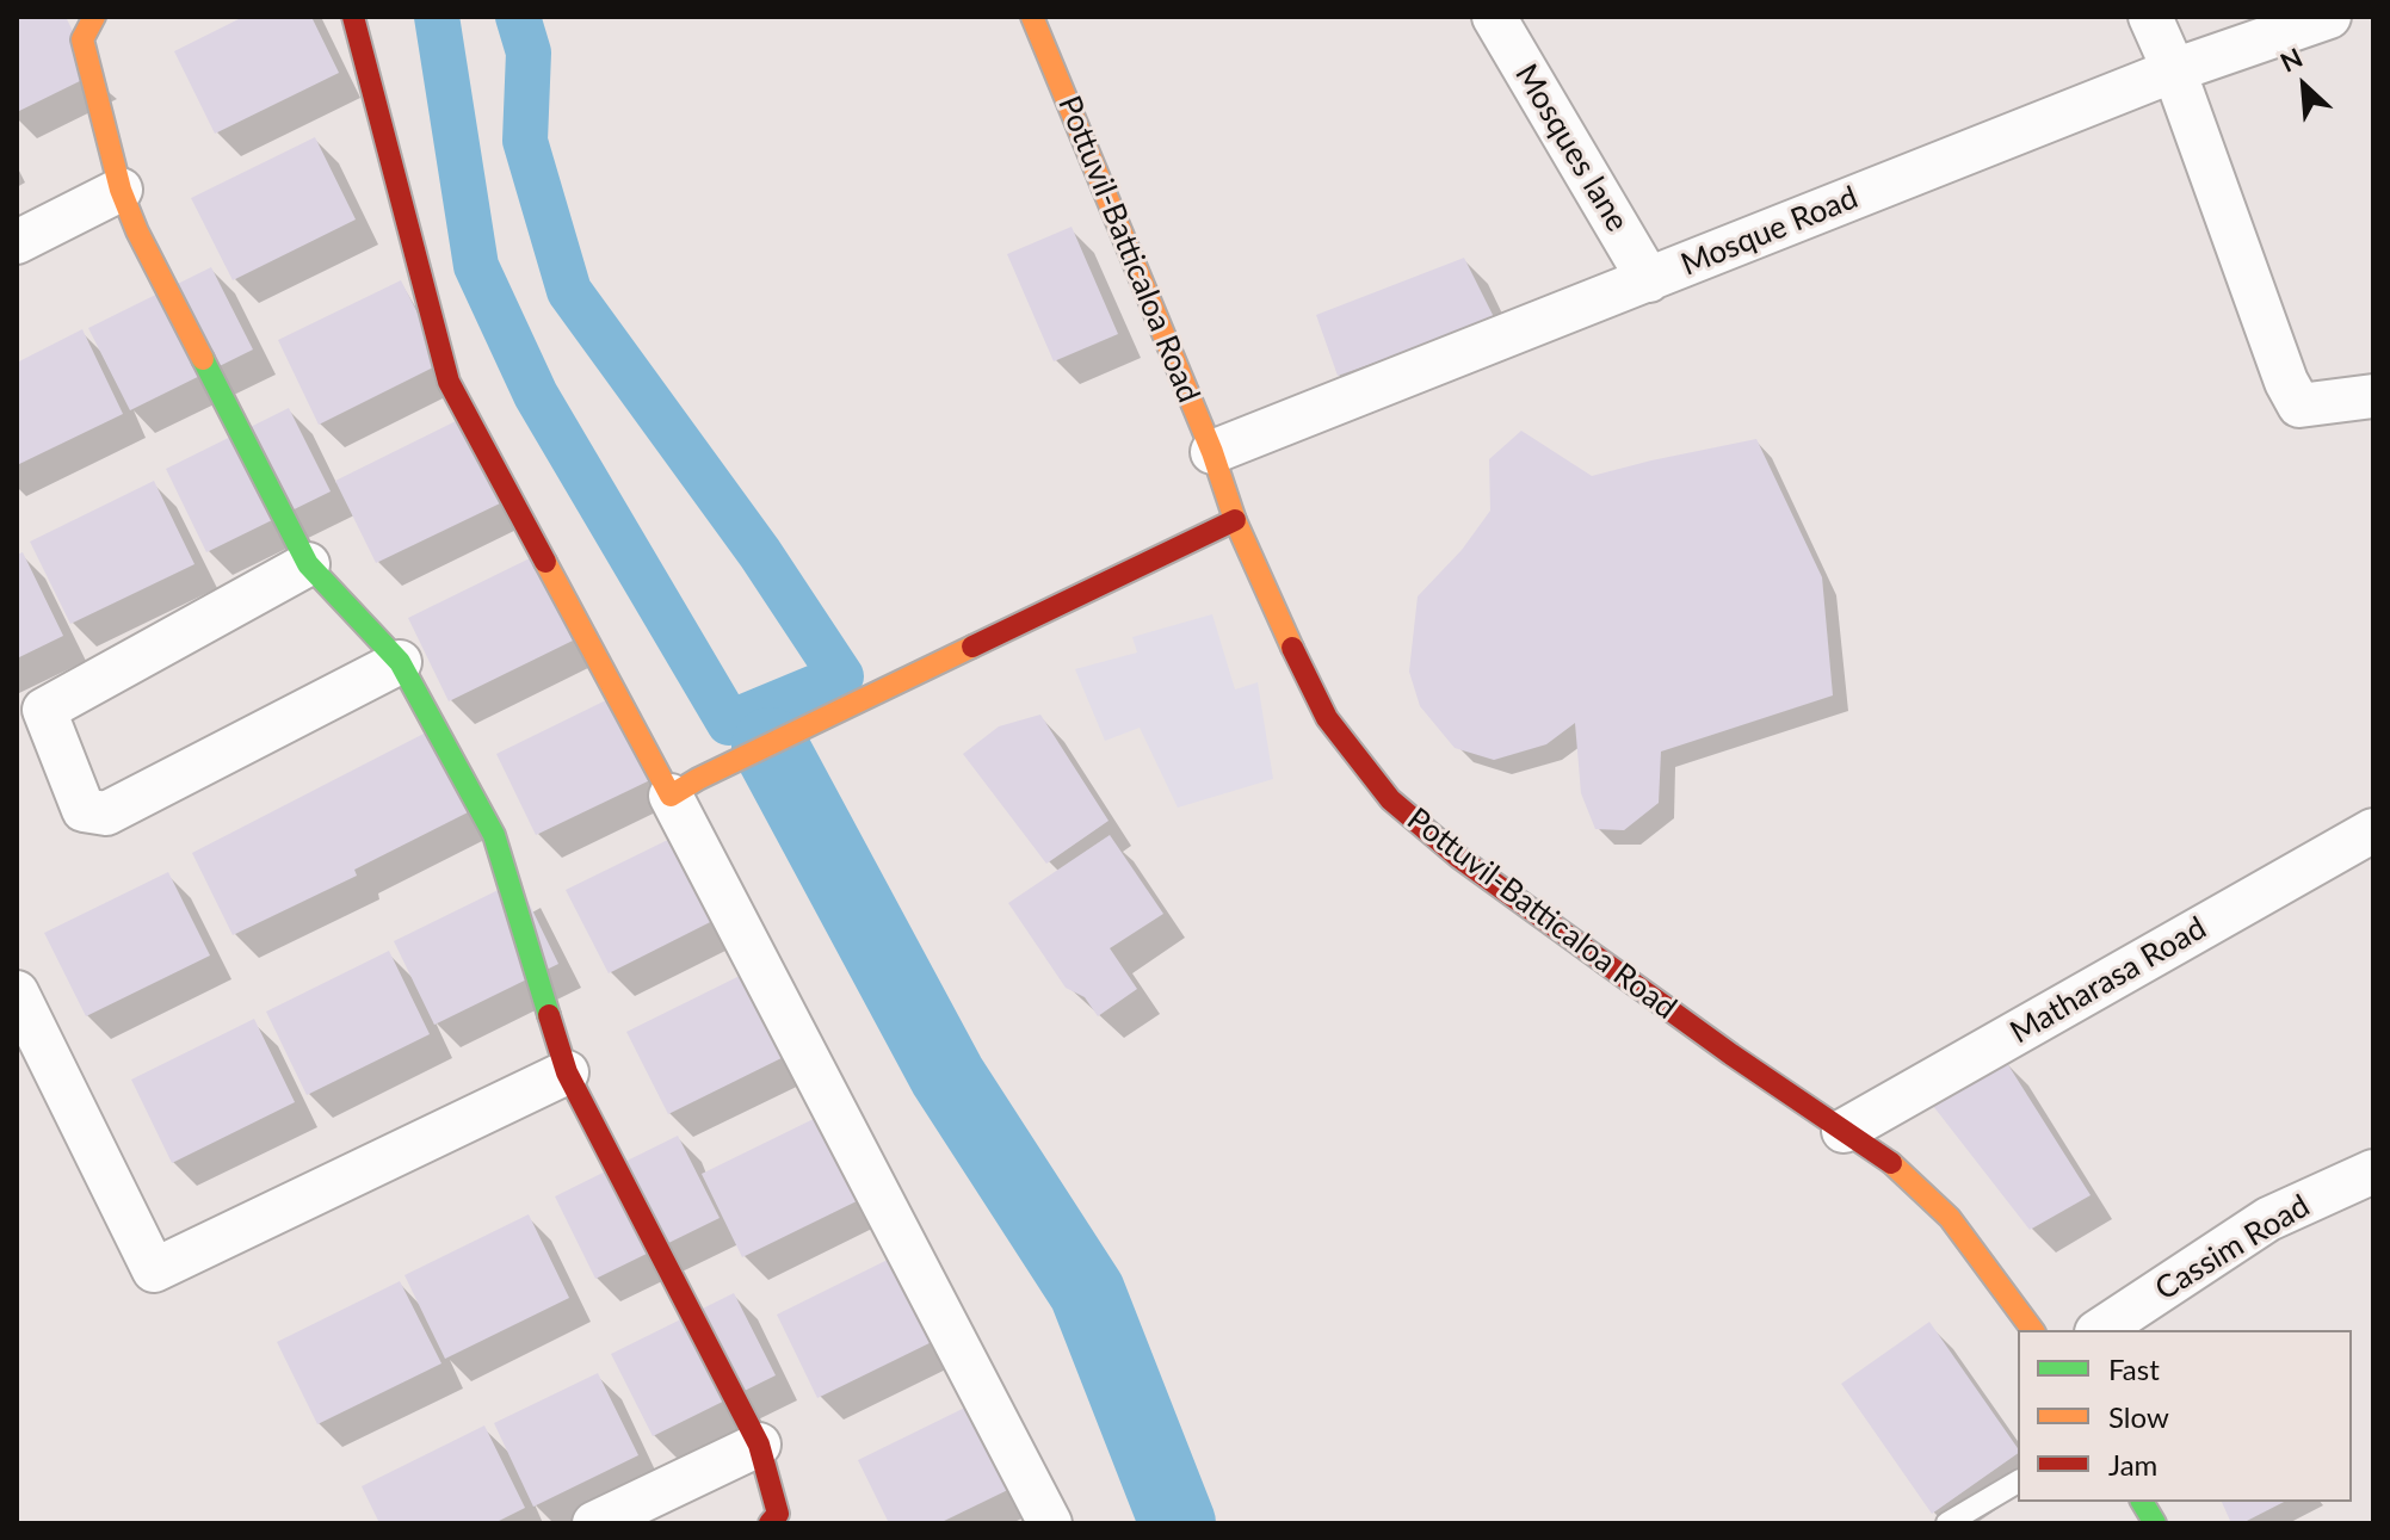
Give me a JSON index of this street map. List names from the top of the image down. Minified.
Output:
{"streets":{"main road":["Pottuvil-Batticaloa Road"],"street":["Mosques lane","Mosque Road","Matharasa Road","Cassim Road"]},"crossings":[["Mosques lane","Mosque Road"],["Mosque Road","Pottuvil-Batticaloa Road"],["Pottuvil-Batticaloa Road","Matharasa Road"]],"legend":["Fast","Slow","Jam"],"north":"top left"}
